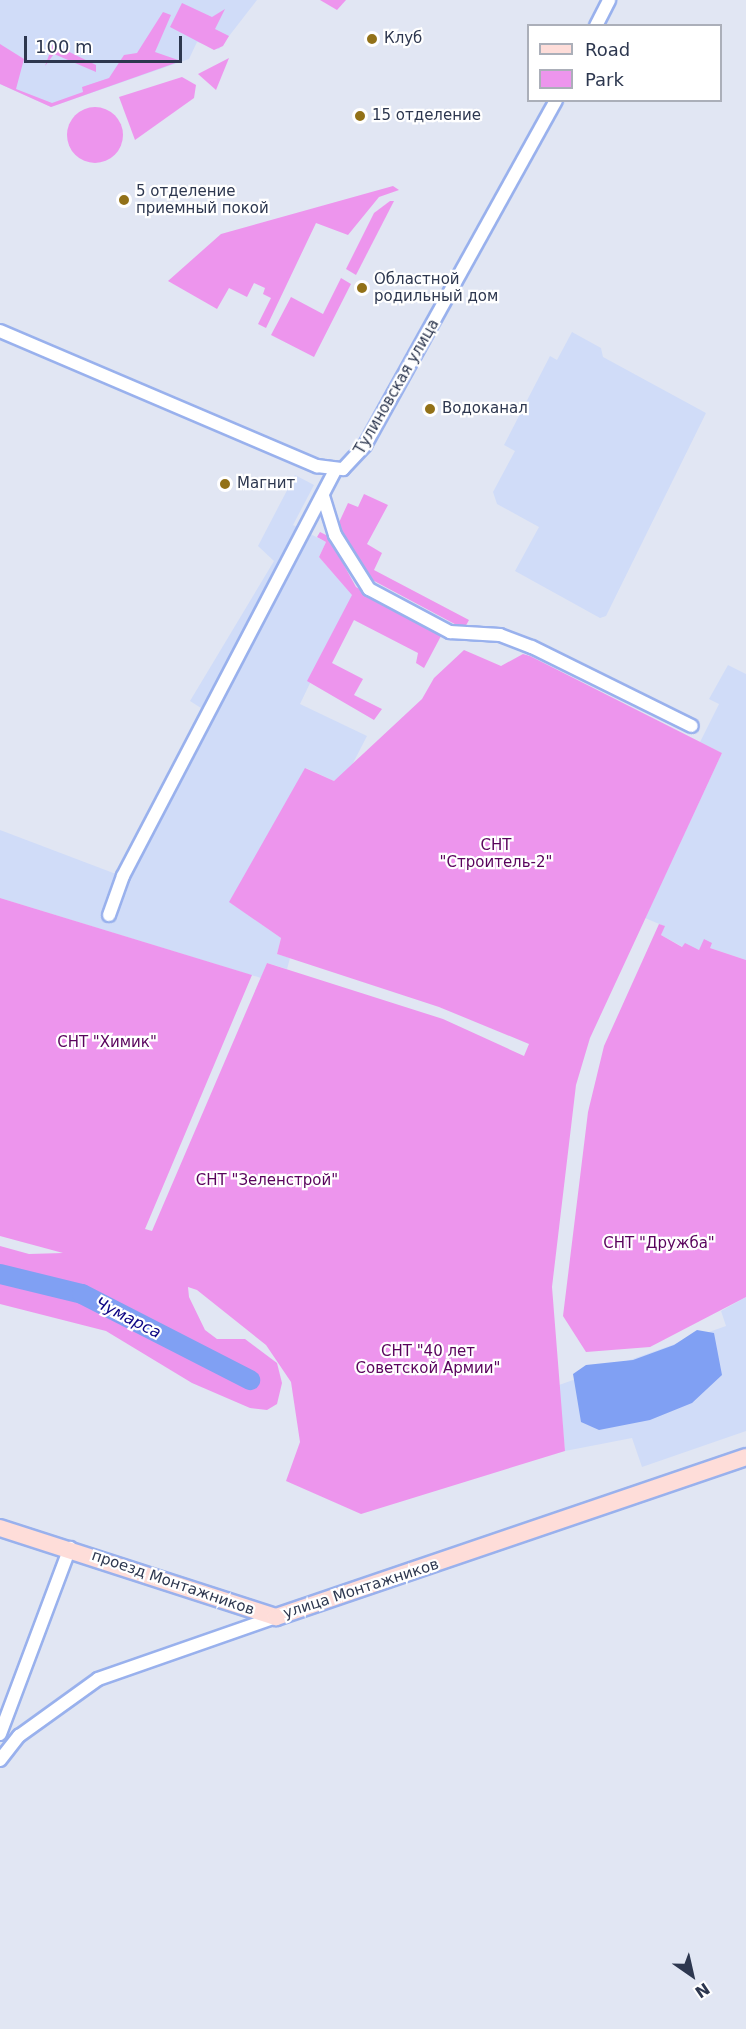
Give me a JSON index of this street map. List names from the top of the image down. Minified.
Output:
{"streets":{"main road":["проезд Монтажников","улица Монтажников"],"street":["Тулиновская улица"]},"crossings":[["проезд Монтажников","улица Монтажников"]],"water":["Чумарса"],"parks":["СНТ \"Строитель-2\"","СНТ \"Химик\"","СНТ \"Зеленстрой\"","СНТ \"Дружба\"","СНТ \"40 лет Советской Армии\""],"places":["Клуб","15 отделение","5 отделение приемный покой","Областной родильный дом","Водоканал","Магнит"],"legend":["Road","Park"],"scale_bar":"100 m","north":"bottom right"}
